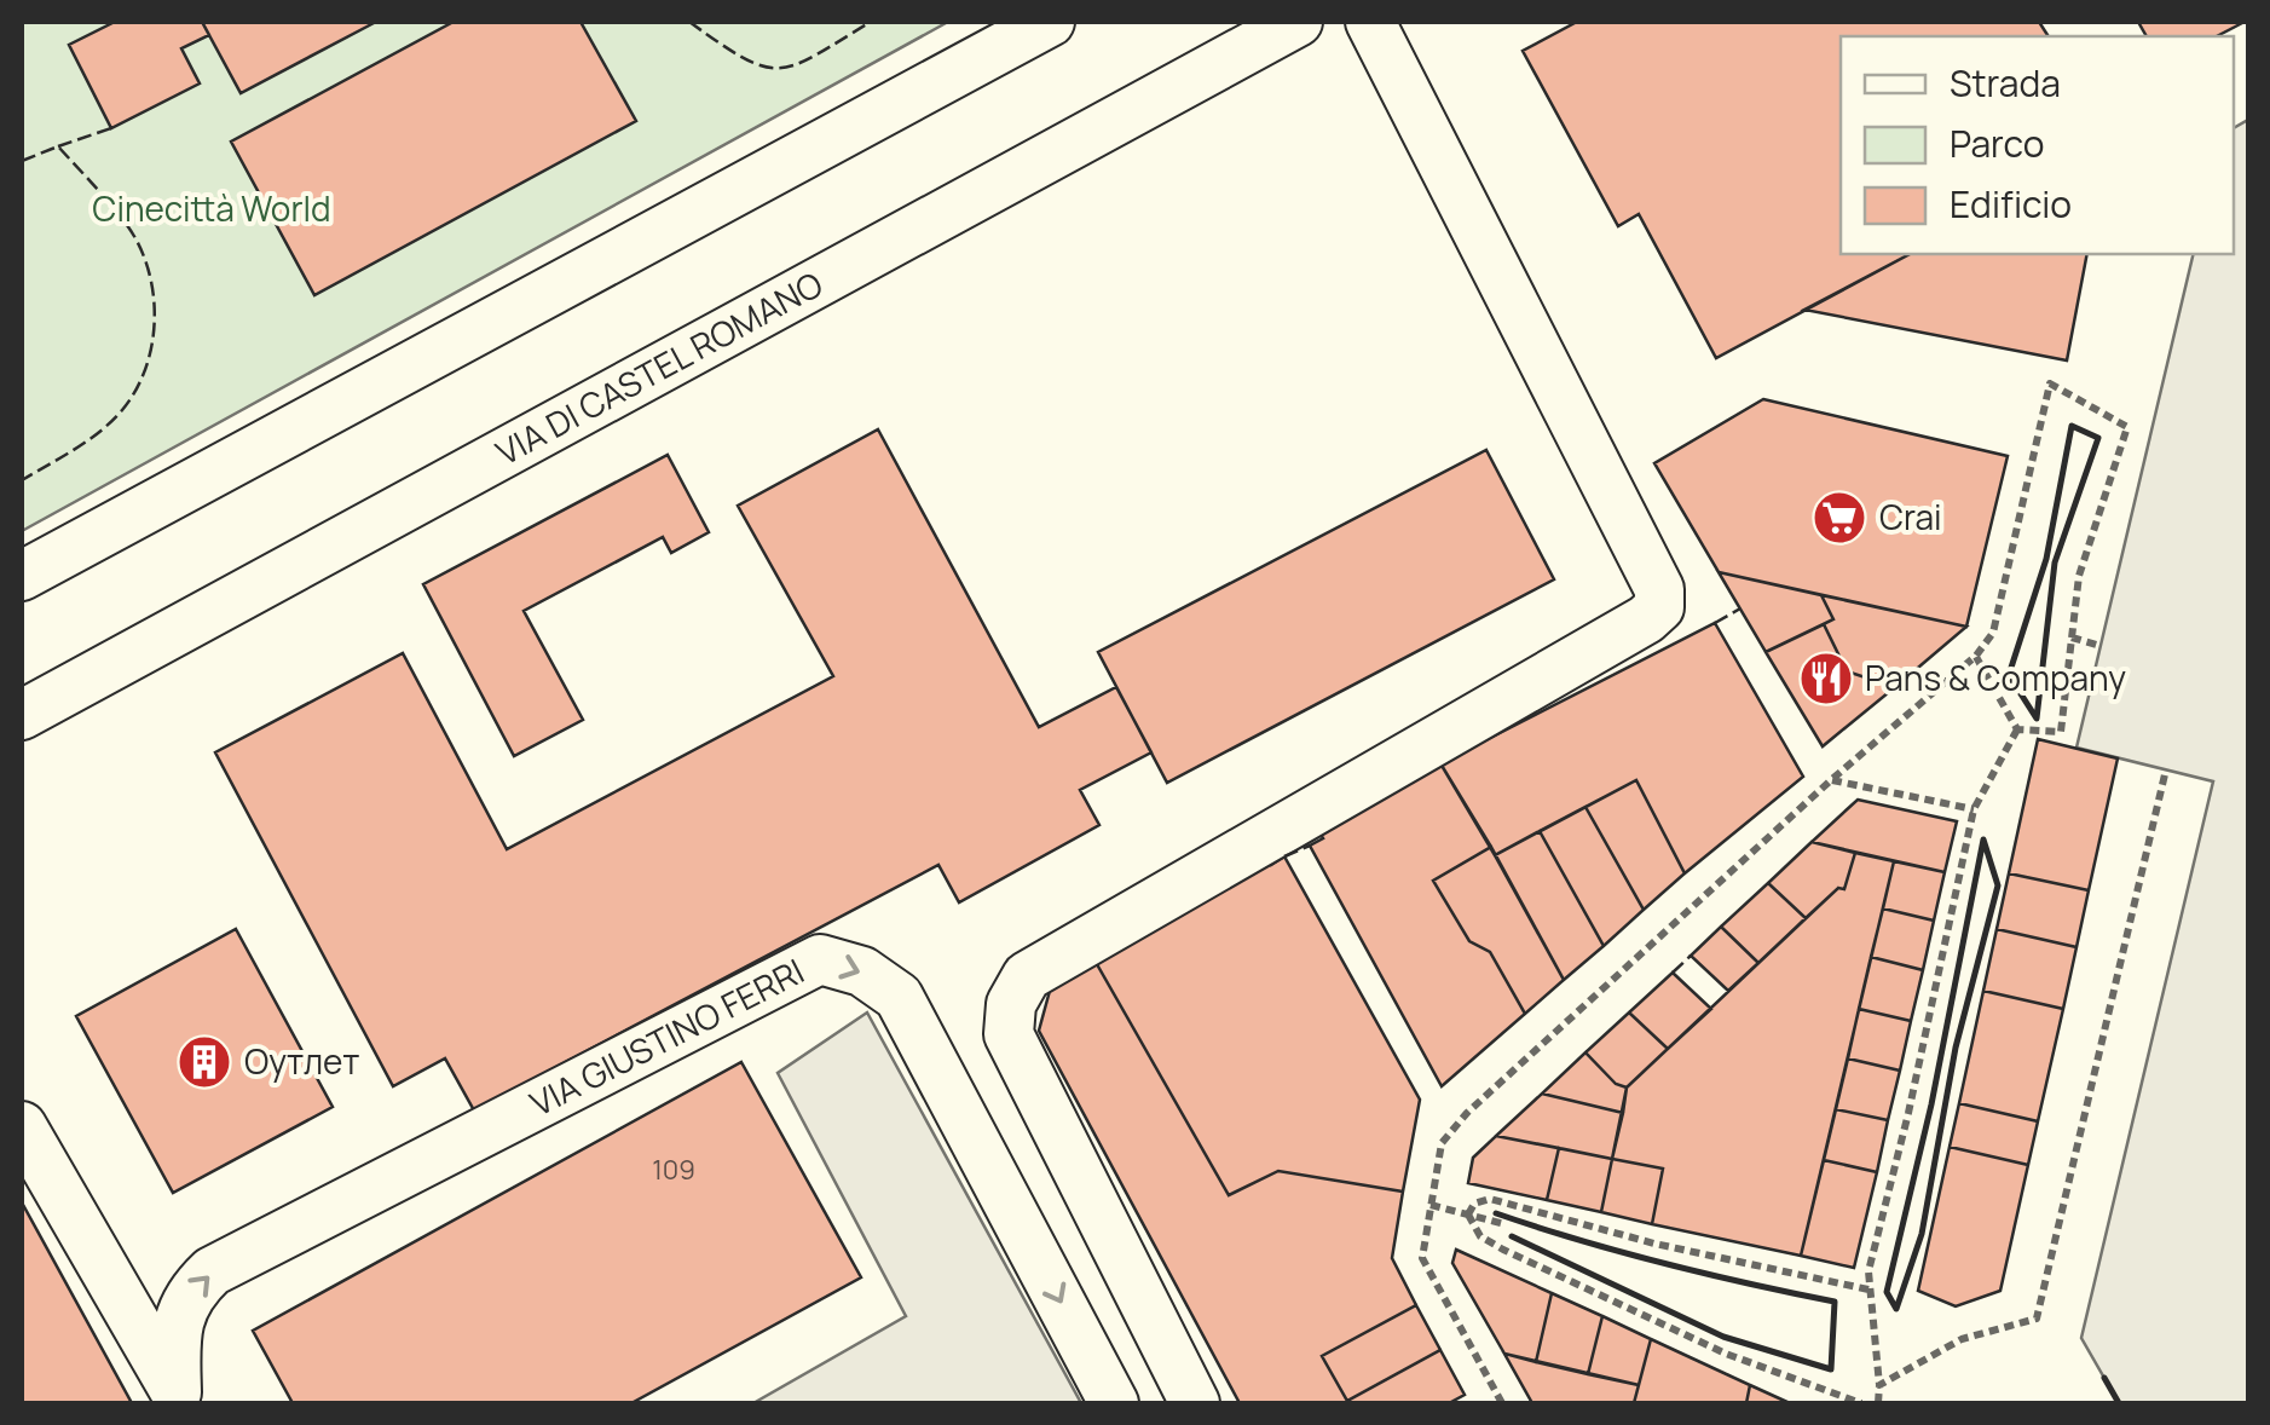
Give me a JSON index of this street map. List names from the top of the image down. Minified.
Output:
{"streets":{"street":["VIA DI CASTEL ROMANO","VIA GIUSTINO FERRI"]},"parks":["Cinecittà World"],"places":{"supermarket":["Crai"],"restaurant":["Pans & Company"],"building":["Оутлет"]},"house_numbers":["109"],"legend":["Strada","Parco","Edificio"]}
